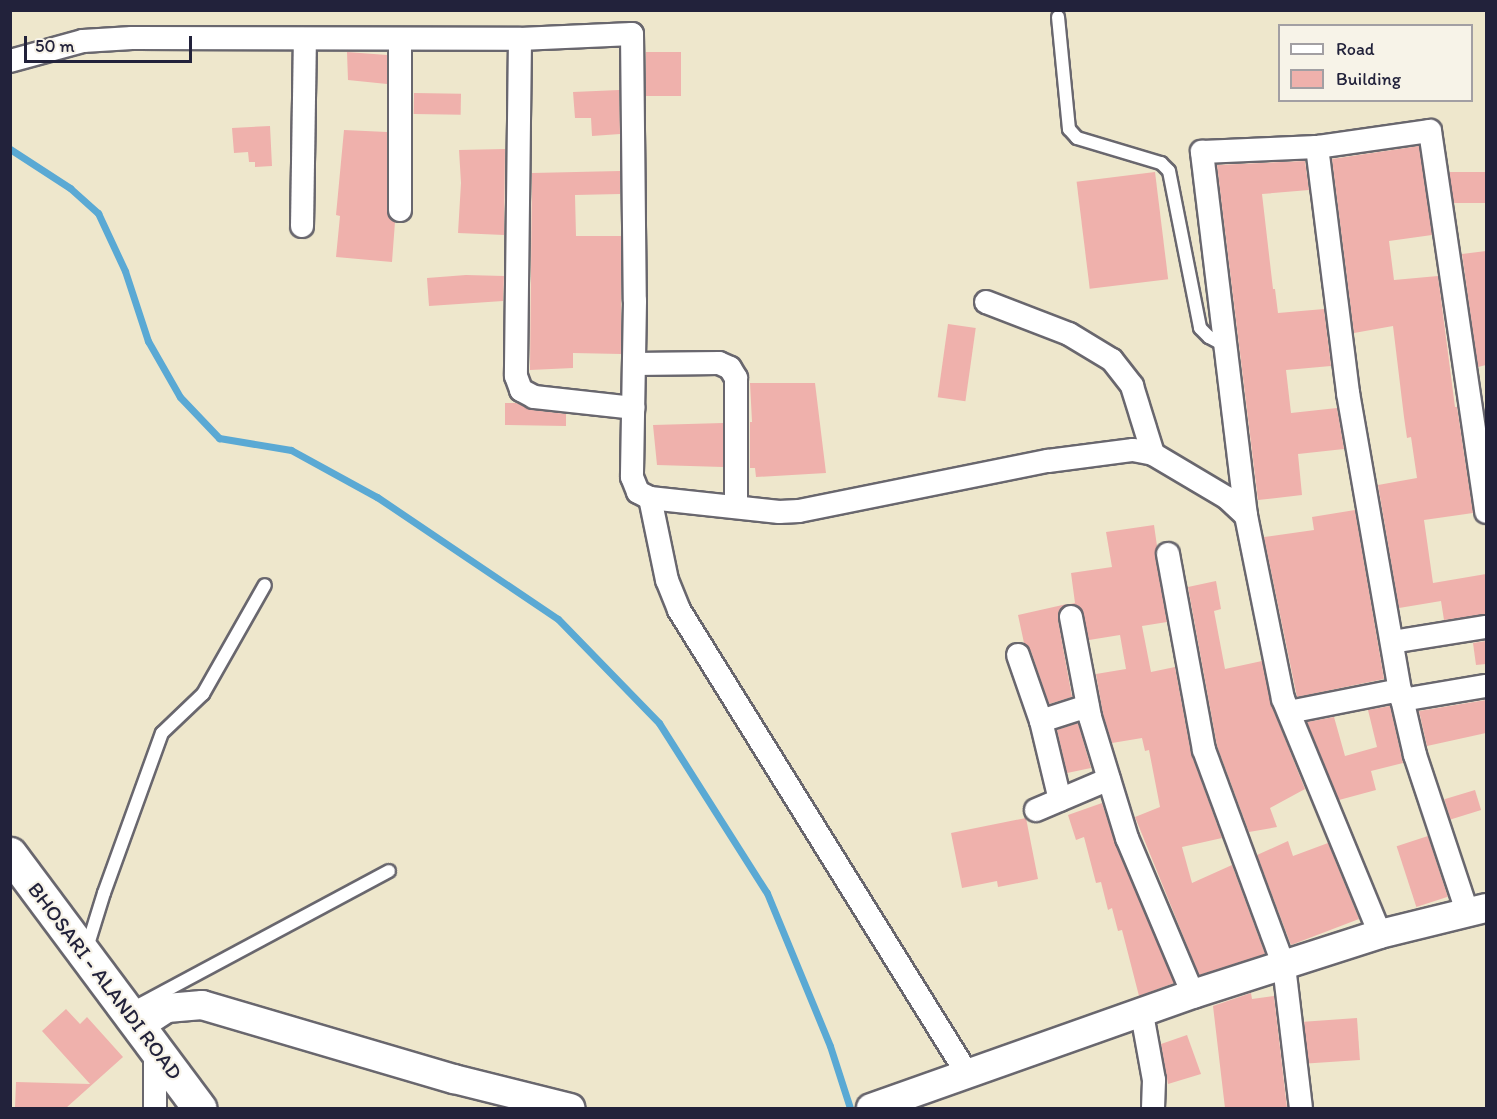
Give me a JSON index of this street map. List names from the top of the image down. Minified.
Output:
{"streets":{"main road":["BHOSARI - ALANDI ROAD"]},"legend":["Road","Building"],"scale_bar":"50 m"}
